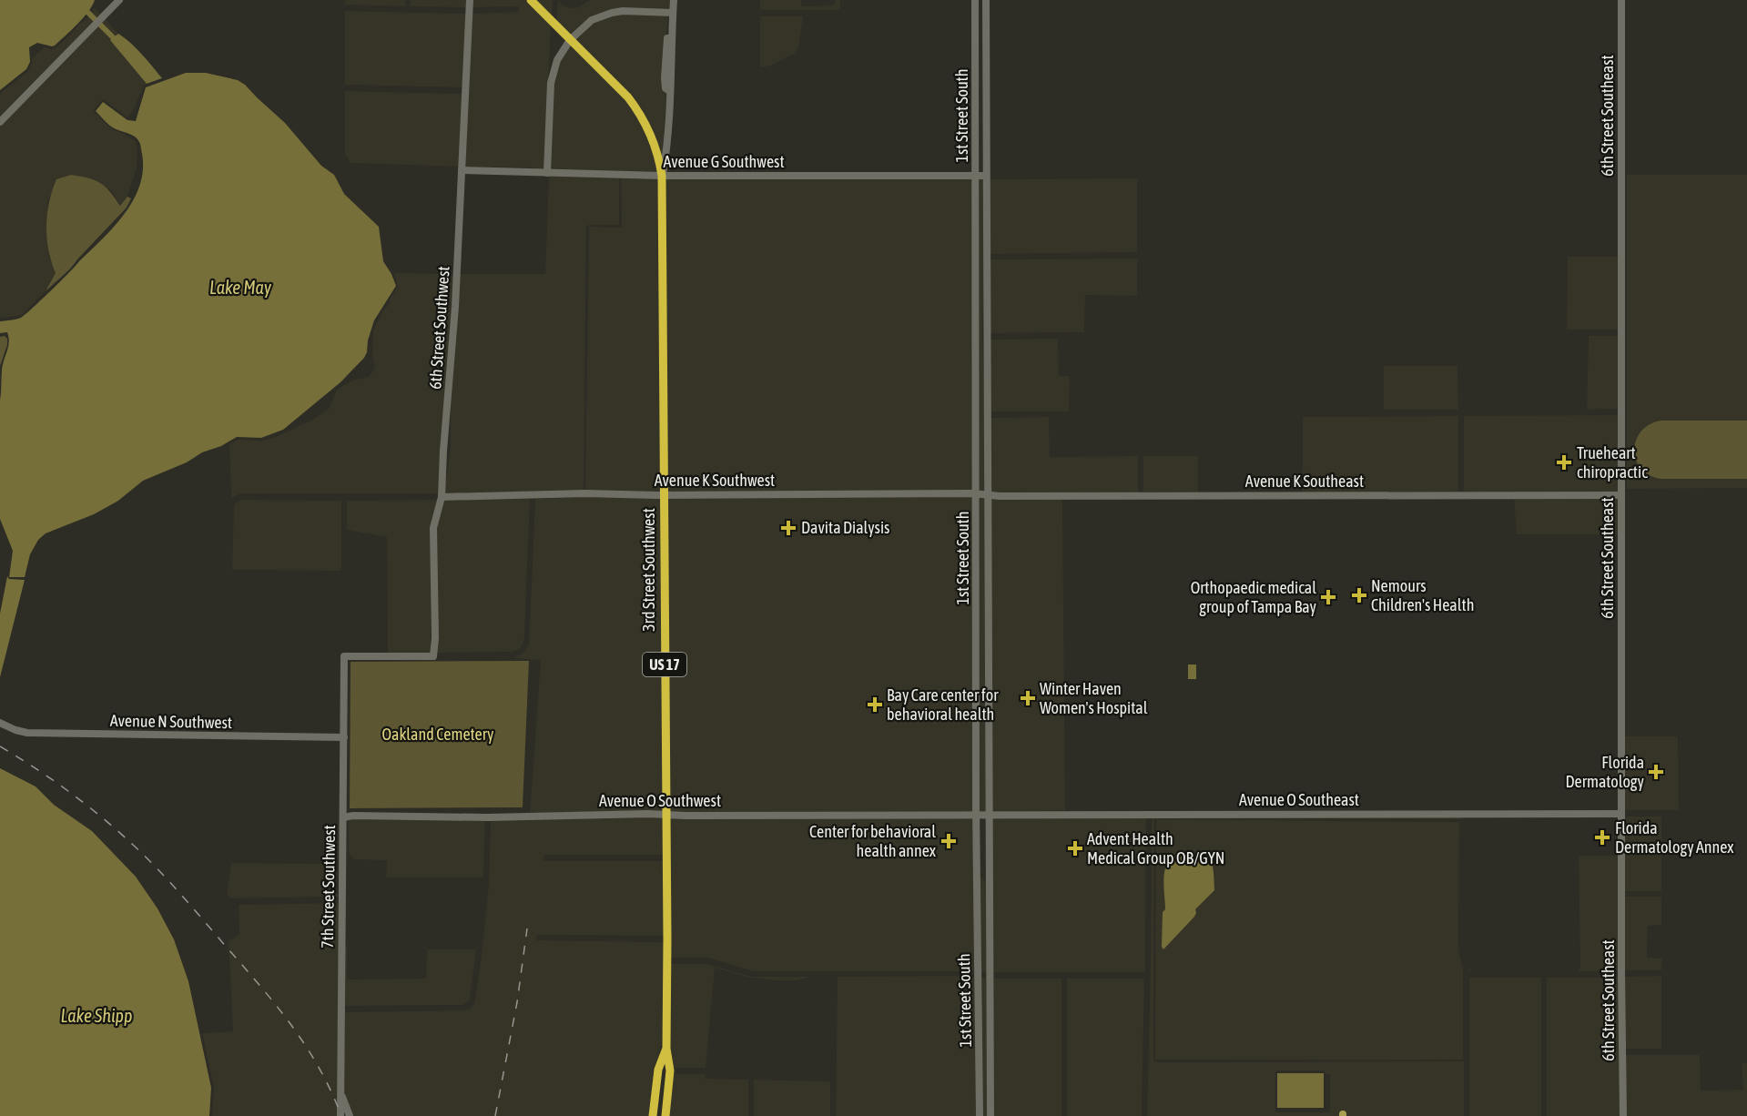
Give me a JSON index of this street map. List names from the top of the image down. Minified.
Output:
{"streets":{"highway":["3rd Street Southwest","US 17"],"street":["1st Street South","6th Street Southeast","Avenue G Southwest","6th Street Southwest","Avenue K Southwest","Avenue K Southeast","Avenue N Southwest","Avenue O Southeast","Avenue O Southwest","7th Street Southwest"]},"crossings":[["1st Street South","Avenue G Southwest"],["1st Street South","Avenue K Southwest"],["1st Street South","Avenue K Southeast"],["1st Street South","Avenue O Southeast"],["1st Street South","Avenue O Southwest"],["6th Street Southeast","Avenue K Southeast"],["6th Street Southeast","Avenue O Southeast"],["Avenue G Southwest","6th Street Southwest"],["Avenue G Southwest","3rd Street Southwest"],["Avenue G Southwest","US 17"],["6th Street Southwest","Avenue K Southwest"],["6th Street Southwest","7th Street Southwest"],["Avenue K Southwest","Avenue K Southeast"],["Avenue K Southwest","3rd Street Southwest"],["3rd Street Southwest","US 17"],["3rd Street Southwest","Avenue O Southwest"],["Avenue N Southwest","7th Street Southwest"],["Avenue O Southeast","Avenue O Southwest"],["Avenue O Southwest","7th Street Southwest"]],"water":["Lake May","Lake Shipp"],"parks":["Oakland Cemetery"],"places":{"health":["Trueheart chiropractic","Davita Dialysis","Nemours Children's Health","Orthopaedic medical group of Tampa Bay","Winter Haven Women's Hospital","Bay Care center for behavioral health","Florida Dermatology","Florida Dermatology Annex","Center for behavioral health annex","Advent Health Medical Group OB/GYN"]}}
